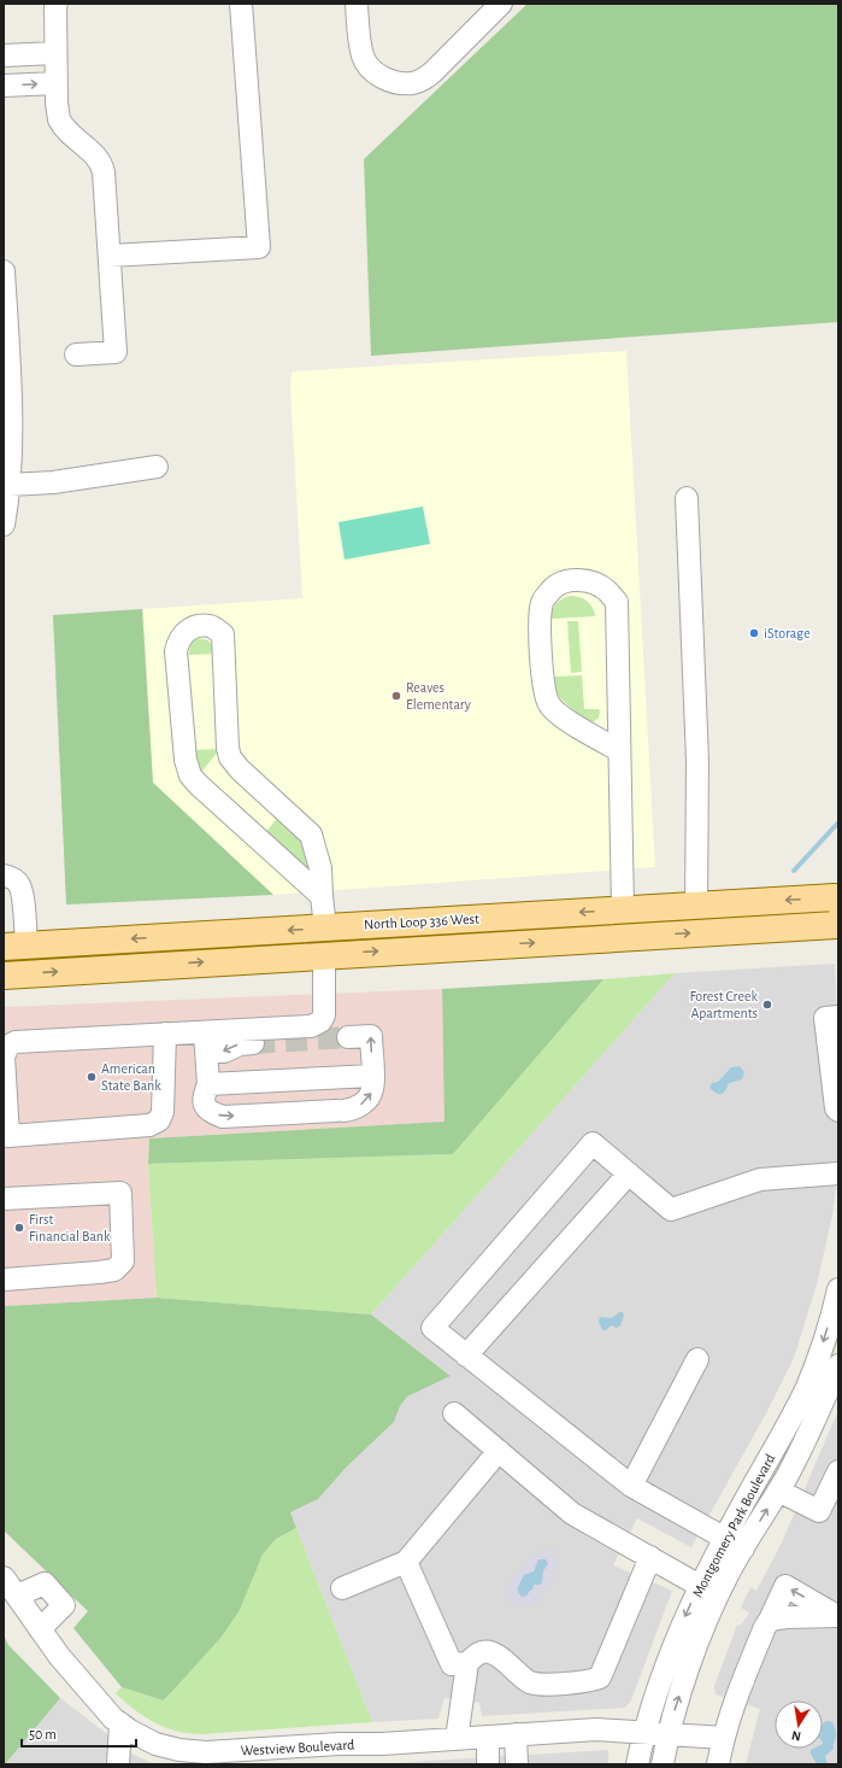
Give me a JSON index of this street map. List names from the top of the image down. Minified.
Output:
{"streets":{"main road":["North Loop 336 West"],"street":["Montgomery Park Boulevard","Westview Boulevard"]},"crossings":[["Montgomery Park Boulevard","Westview Boulevard"]],"places":["iStorage","Reaves Elementary","Forest Creek Apartments","American State Bank","First Financial Bank"],"scale_bar":"50 m","north":"bottom"}
